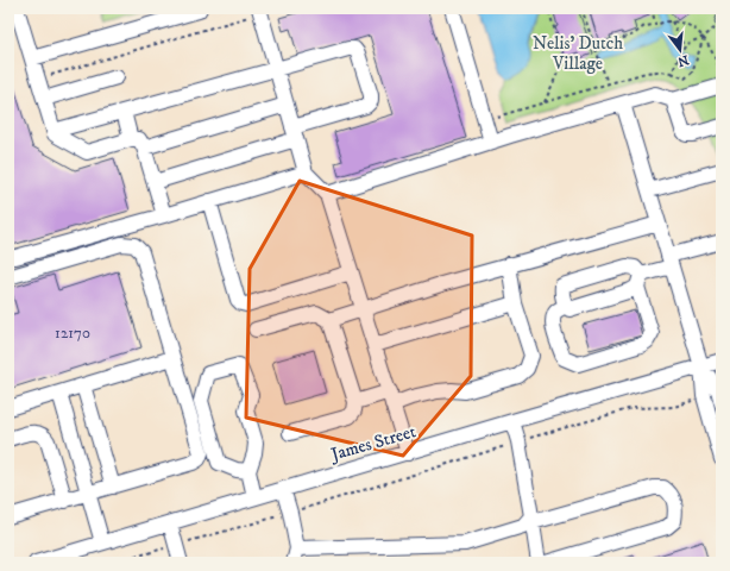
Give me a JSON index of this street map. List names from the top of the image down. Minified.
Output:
{"streets":{"street":["James Street"]},"parks":["Nelis' Dutch Village"],"house_numbers":["12170"],"north":"bottom"}
